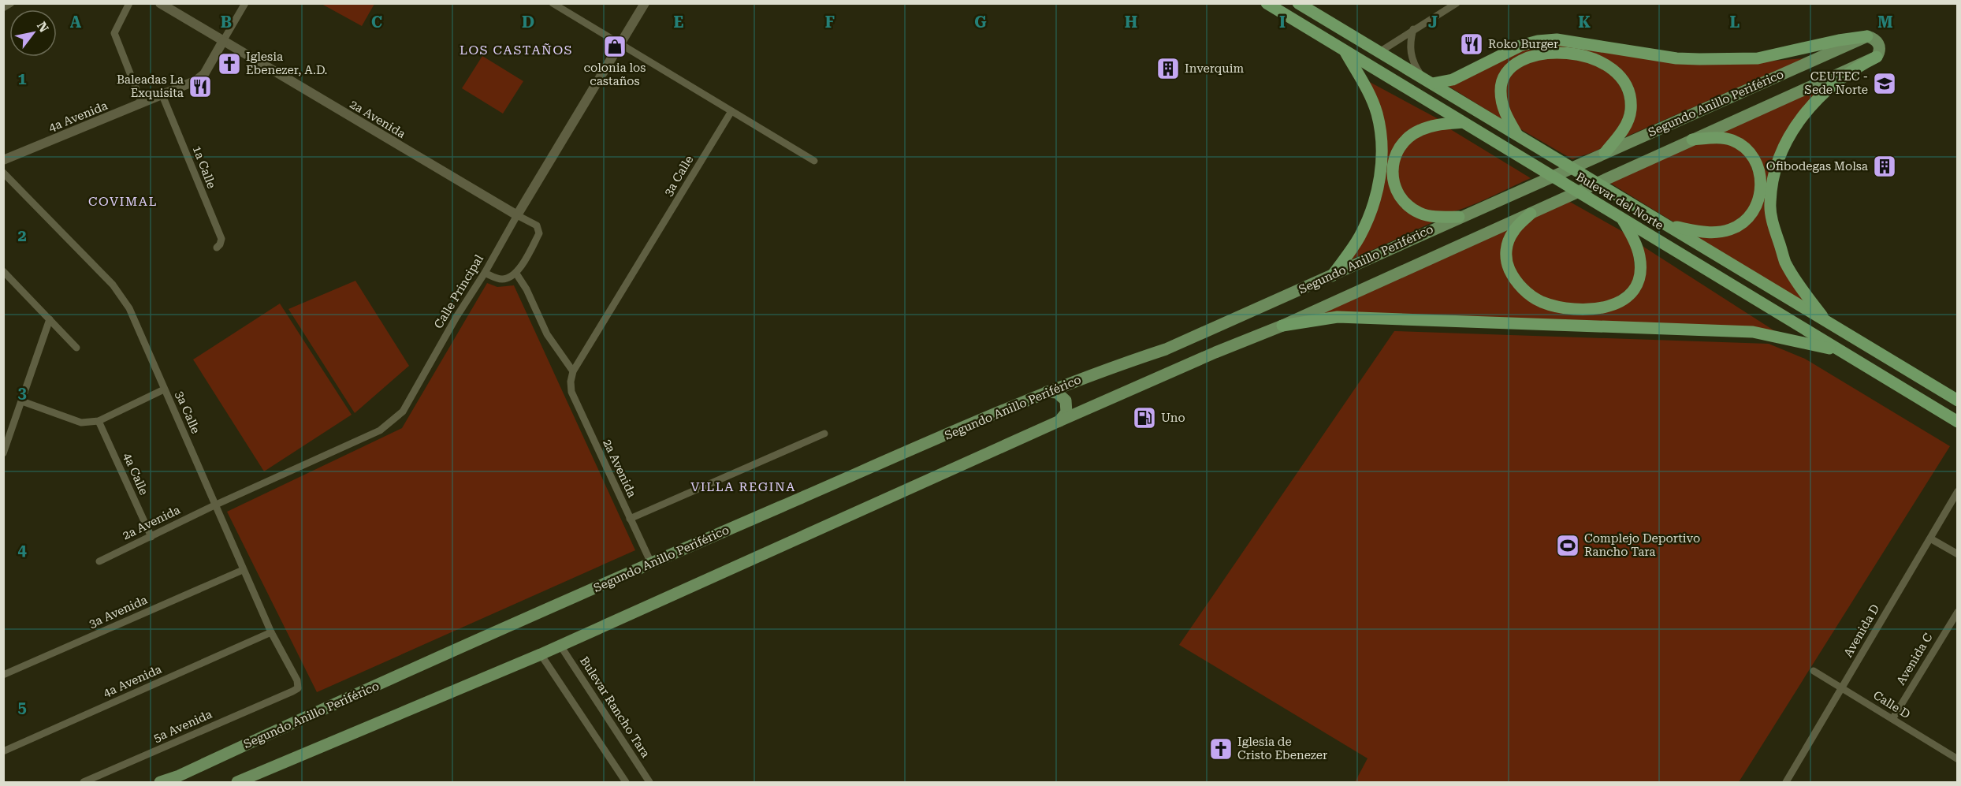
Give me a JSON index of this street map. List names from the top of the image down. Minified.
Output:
{"streets":{"highway":["Bulevar del Norte"],"main road":["Segundo Anillo Periférico"],"street":["4a Avenida","2a Avenida","1a Calle","3a Calle","Calle Principal","4a Calle","3a Avenida","Avenida D","Avenida C","Calle D","Bulevar Rancho Tara","5a Avenida"]},"crossings":[["Segundo Anillo Periférico","2a Avenida"],["Segundo Anillo Periférico","Bulevar Rancho Tara"],["4a Avenida","2a Avenida"],["4a Avenida","1a Calle"],["4a Avenida","3a Calle"],["2a Avenida","3a Calle"],["2a Avenida","Calle Principal"],["2a Avenida","4a Calle"],["3a Calle","Calle Principal"],["3a Calle","3a Avenida"],["3a Calle","5a Avenida"],["Avenida D","Calle D"],["Avenida C","Calle D"]],"districts":["LOS CASTAÑOS","COVIMAL","VILLA REGINA"],"places":{"restaurant":["Roko Burger","Baleadas La Exquisita"],"shop":["colonia los castaños"],"church":["Iglesia Ebenezer, A.D.","Iglesia de Cristo Ebenezer"],"building":["Inverquim","Ofibodegas Molsa"],"school or university":["CEUTEC - Sede Norte"],"fuel station":["Uno"],"sports":["Complejo Deportivo Rancho Tara"]},"north":"top right","grid":{"columns":["A","B","C","D","E","F","G","H","I","J","K","L","M"],"rows":["1","2","3","4","5"]}}
